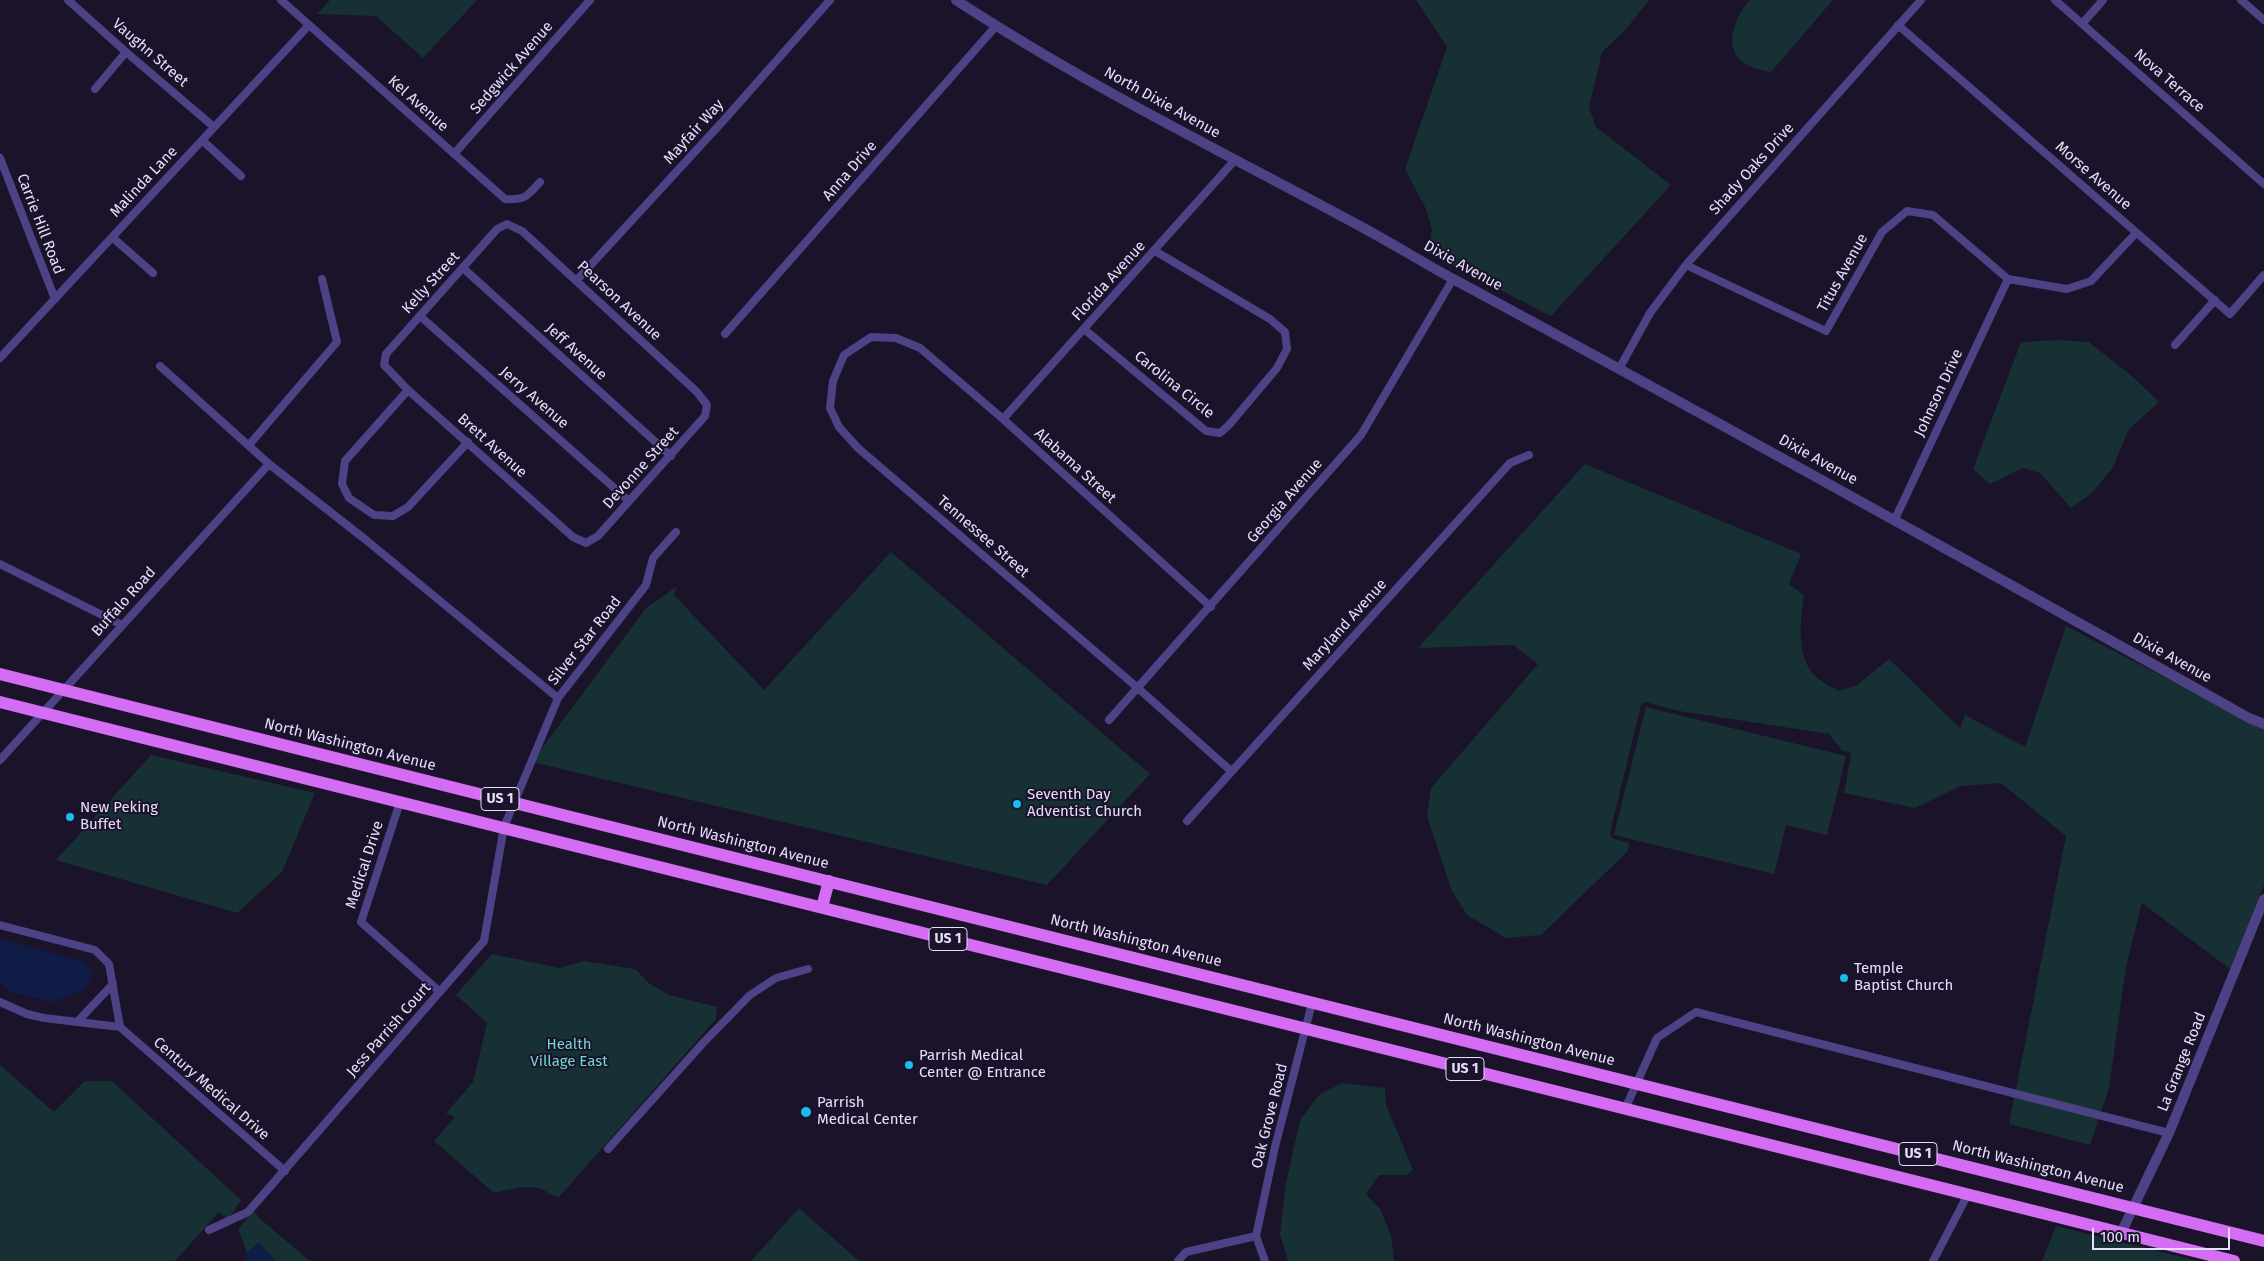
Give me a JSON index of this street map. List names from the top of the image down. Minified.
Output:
{"streets":{"main road":["North Washington Avenue","US 1"],"street":["Vaughn Street","Sedgwick Avenue","Nova Terrace","North Dixie Avenue","Kel Avenue","Mayfair Way","Shady Oaks Drive","Anna Drive","Morse Avenue","Malinda Lane","Carrie Hill Road","Dixie Avenue","Titus Avenue","Florida Avenue","Kelly Street","Pearson Avenue","Jeff Avenue","Carolina Circle","Johnson Drive","Jerry Avenue","Brett Avenue","Alabama Street","Devonne Street","Georgia Avenue","Tennessee Street","Buffalo Road","Maryland Avenue","Silver Star Road","Medical Drive","Jess Parrish Court","La Grange Road","Century Medical Drive","Oak Grove Road"]},"crossings":[["Vaughn Street","Malinda Lane"],["Sedgwick Avenue","Kel Avenue"],["North Dixie Avenue","Anna Drive"],["North Dixie Avenue","Dixie Avenue"],["North Dixie Avenue","Florida Avenue"],["Kel Avenue","Malinda Lane"],["Mayfair Way","Pearson Avenue"],["Shady Oaks Drive","Morse Avenue"],["Shady Oaks Drive","Dixie Avenue"],["Shady Oaks Drive","Titus Avenue"],["Malinda Lane","Carrie Hill Road"],["Dixie Avenue","Johnson Drive"],["Dixie Avenue","Georgia Avenue"],["Titus Avenue","Johnson Drive"],["Florida Avenue","Carolina Circle"],["Florida Avenue","Alabama Street"],["Kelly Street","Pearson Avenue"],["Kelly Street","Jeff Avenue"],["Kelly Street","Jerry Avenue"],["Kelly Street","Brett Avenue"],["Pearson Avenue","Devonne Street"],["Jeff Avenue","Devonne Street"],["Jerry Avenue","Devonne Street"],["Brett Avenue","Devonne Street"],["Alabama Street","Georgia Avenue"],["Alabama Street","Tennessee Street"],["Georgia Avenue","Tennessee Street"],["Tennessee Street","Maryland Avenue"],["Buffalo Road","North Washington Avenue"],["Buffalo Road","US 1"],["Silver Star Road","North Washington Avenue"],["Silver Star Road","Jess Parrish Court"],["North Washington Avenue","Jess Parrish Court"],["North Washington Avenue","La Grange Road"],["North Washington Avenue","Oak Grove Road"],["US 1","Medical Drive"],["US 1","Jess Parrish Court"],["US 1","La Grange Road"],["US 1","Oak Grove Road"],["Medical Drive","Jess Parrish Court"],["Jess Parrish Court","Century Medical Drive"]],"parks":["Health Village East"],"places":["Seventh Day Adventist Church","New Peking Buffet","Temple Baptist Church","Parrish Medical Center @ Entrance","Parrish Medical Center"],"scale_bar":"100 m"}
